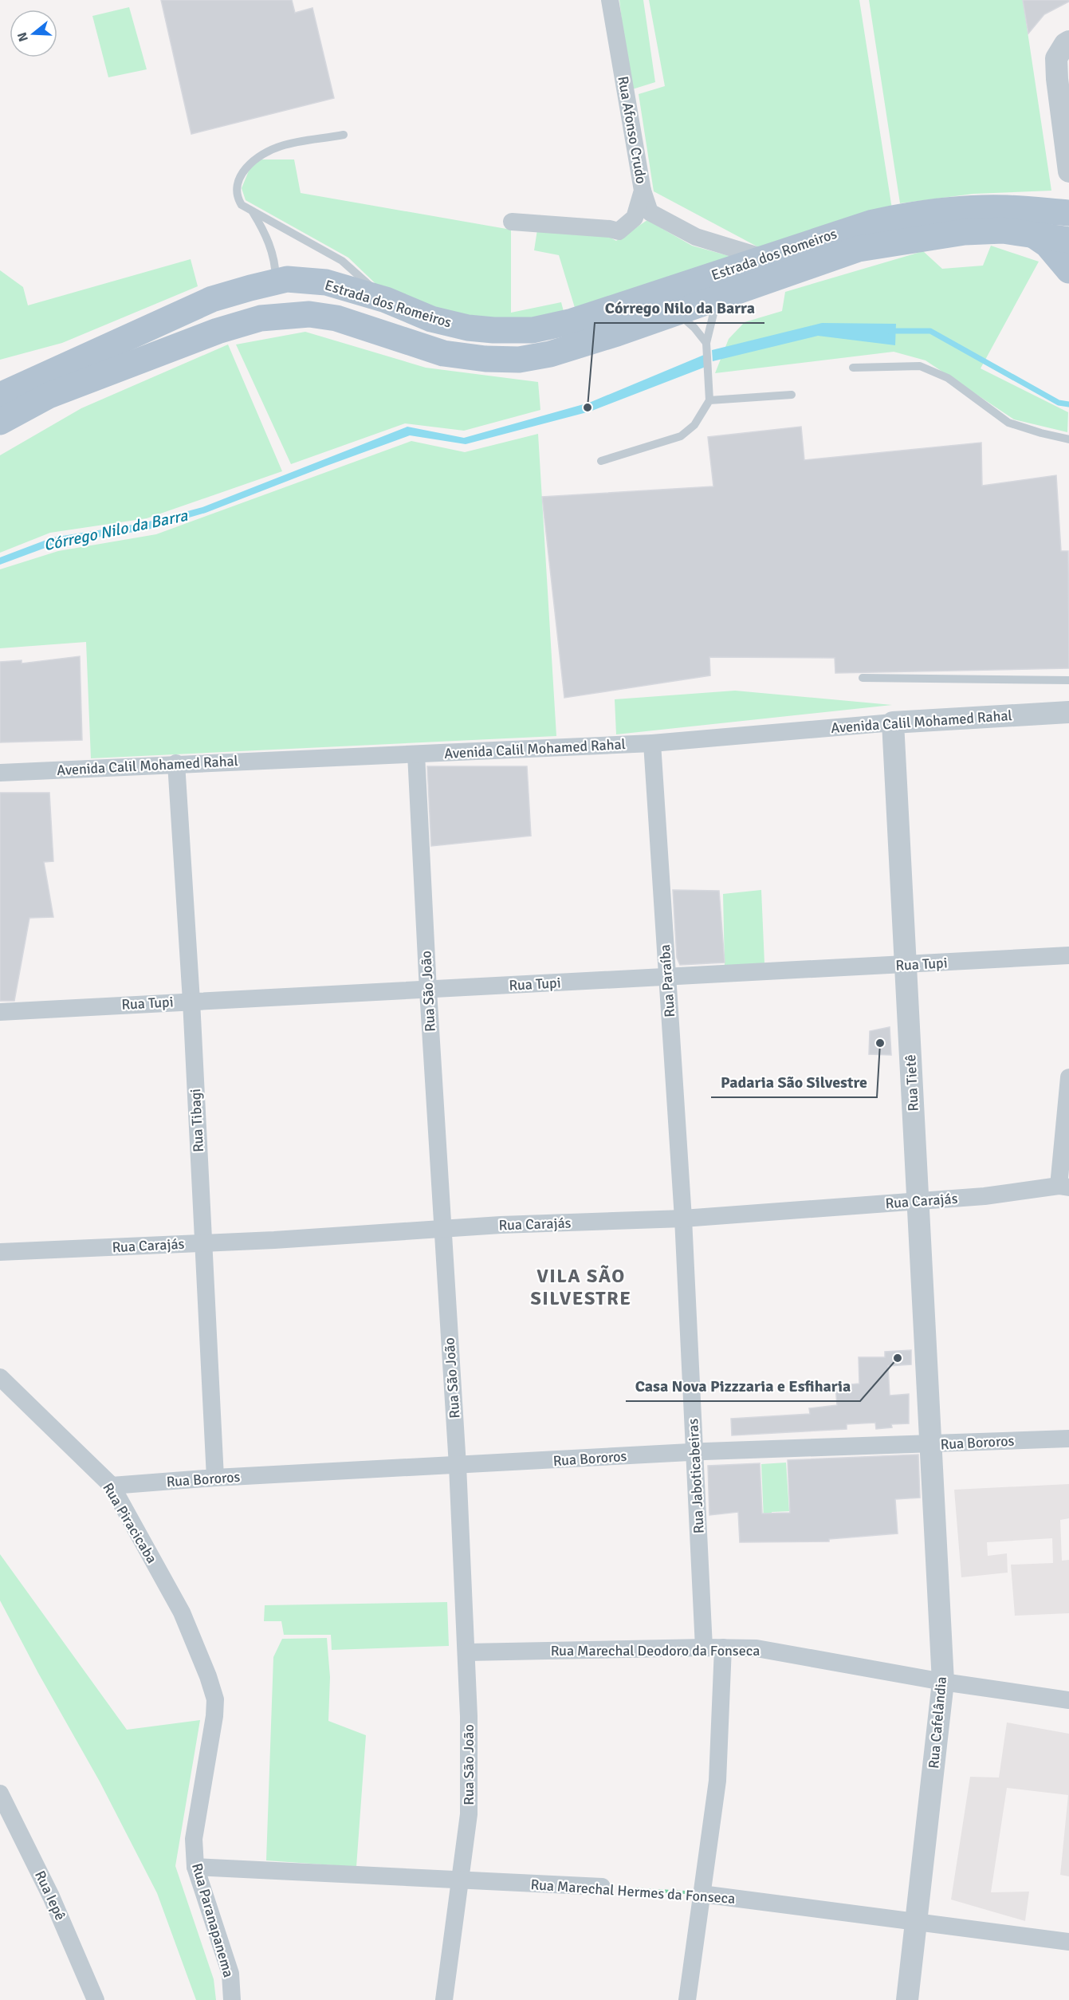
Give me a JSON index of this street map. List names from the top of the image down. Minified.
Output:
{"streets":{"main road":["Estrada dos Romeiros"],"street":["Rua Afonso Crudo","Avenida Calil Mohamed Rahal","Rua Tupi","Rua Paraíba","Rua São João","Rua Tietê","Rua Tibagi","Rua Carajás","Rua Bororos","Rua Jaboticabeiras","Rua Piracicaba","Rua Marechal Deodoro da Fonseca","Rua Cafelândia","Rua Marechal Hermes da Fonseca","Rua Iepê","Rua Paranapanema"]},"crossings":[["Avenida Calil Mohamed Rahal","Rua Paraíba"],["Avenida Calil Mohamed Rahal","Rua São João"],["Avenida Calil Mohamed Rahal","Rua Tietê"],["Avenida Calil Mohamed Rahal","Rua Tibagi"],["Rua Tupi","Rua Paraíba"],["Rua Tupi","Rua São João"],["Rua Tupi","Rua Tietê"],["Rua Tupi","Rua Tibagi"],["Rua Paraíba","Rua Carajás"],["Rua Paraíba","Rua Jaboticabeiras"],["Rua São João","Rua Carajás"],["Rua São João","Rua Bororos"],["Rua São João","Rua Marechal Deodoro da Fonseca"],["Rua São João","Rua Marechal Hermes da Fonseca"],["Rua Tietê","Rua Carajás"],["Rua Tietê","Rua Bororos"],["Rua Tietê","Rua Cafelândia"],["Rua Tibagi","Rua Carajás"],["Rua Tibagi","Rua Bororos"],["Rua Carajás","Rua Jaboticabeiras"],["Rua Bororos","Rua Jaboticabeiras"],["Rua Bororos","Rua Piracicaba"],["Rua Bororos","Rua Cafelândia"],["Rua Jaboticabeiras","Rua Marechal Deodoro da Fonseca"],["Rua Piracicaba","Rua Paranapanema"],["Rua Marechal Deodoro da Fonseca","Rua Cafelândia"],["Rua Cafelândia","Rua Marechal Hermes da Fonseca"],["Rua Marechal Hermes da Fonseca","Rua Paranapanema"]],"districts":["VILA SÃO SILVESTRE"],"water":["Córrego Nilo da Barra"],"places":["Córrego Nilo da Barra","Padaria São Silvestre","Casa Nova Pizzzaria e Esfiharia"],"north":"left"}
